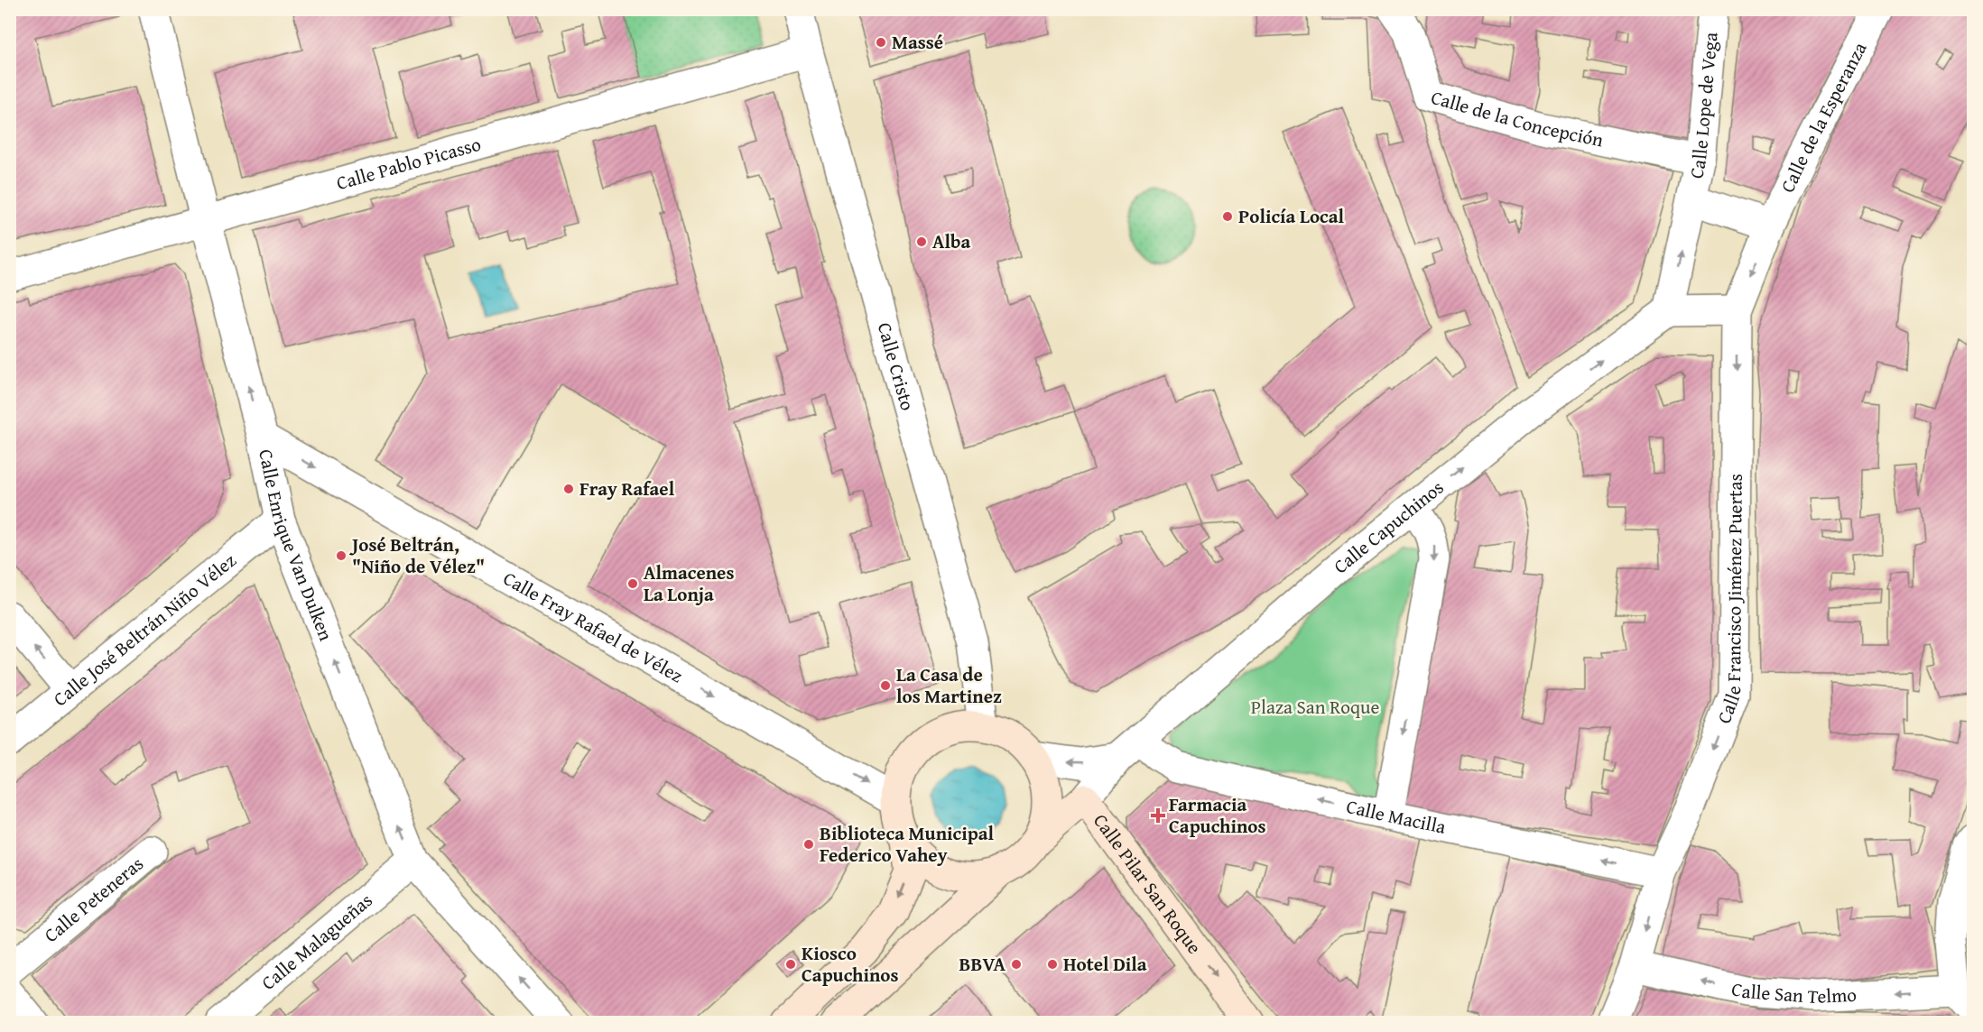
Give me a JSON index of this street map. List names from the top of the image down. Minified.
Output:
{"streets":{"street":["Calle Lope de Vega","Calle de la Concepción","Calle de la Esperanza","Calle Pablo Picasso","Calle Cristo","Calle Capuchinos","Calle Enrique Van Dulken","Calle Francisco Jiménez Puertas","Calle Fray Rafael de Vélez","Calle José Beltrán Niño Vélez","Calle Macilla","Calle Pilar San Roque","Calle Peteneras","Calle Malagueñas","Calle San Telmo"]},"crossings":[["Calle Lope de Vega","Calle de la Concepción"],["Calle Lope de Vega","Calle Capuchinos"],["Calle de la Esperanza","Calle Francisco Jiménez Puertas"],["Calle Pablo Picasso","Calle Cristo"],["Calle Pablo Picasso","Calle Enrique Van Dulken"],["Calle Cristo","Calle Fray Rafael de Vélez"],["Calle Cristo","Calle Pilar San Roque"],["Calle Capuchinos","Calle Macilla"],["Calle Capuchinos","Calle Pilar San Roque"],["Calle Enrique Van Dulken","Calle Fray Rafael de Vélez"],["Calle Enrique Van Dulken","Calle José Beltrán Niño Vélez"],["Calle Enrique Van Dulken","Calle Malagueñas"],["Calle Francisco Jiménez Puertas","Calle Macilla"],["Calle Francisco Jiménez Puertas","Calle San Telmo"],["Calle Fray Rafael de Vélez","Calle Pilar San Roque"]],"one_way":["Calle Lope de Vega","Calle Capuchinos","Calle Enrique Van Dulken","Calle Francisco Jiménez Puertas","Calle Fray Rafael de Vélez","Calle Macilla","Calle Pilar San Roque","Calle San Telmo"],"parks":["Plaza San Roque"],"places":{"other":["Massé","Policía Local","Alba","Fray Rafael","José Beltrán, \"Niño de Vélez\"","Almacenes La Lonja","La Casa de los Martinez","Biblioteca Municipal Federico Vahey","Kiosco Capuchinos","BBVA","Hotel Dila"],"health":["Farmacia Capuchinos"]}}
